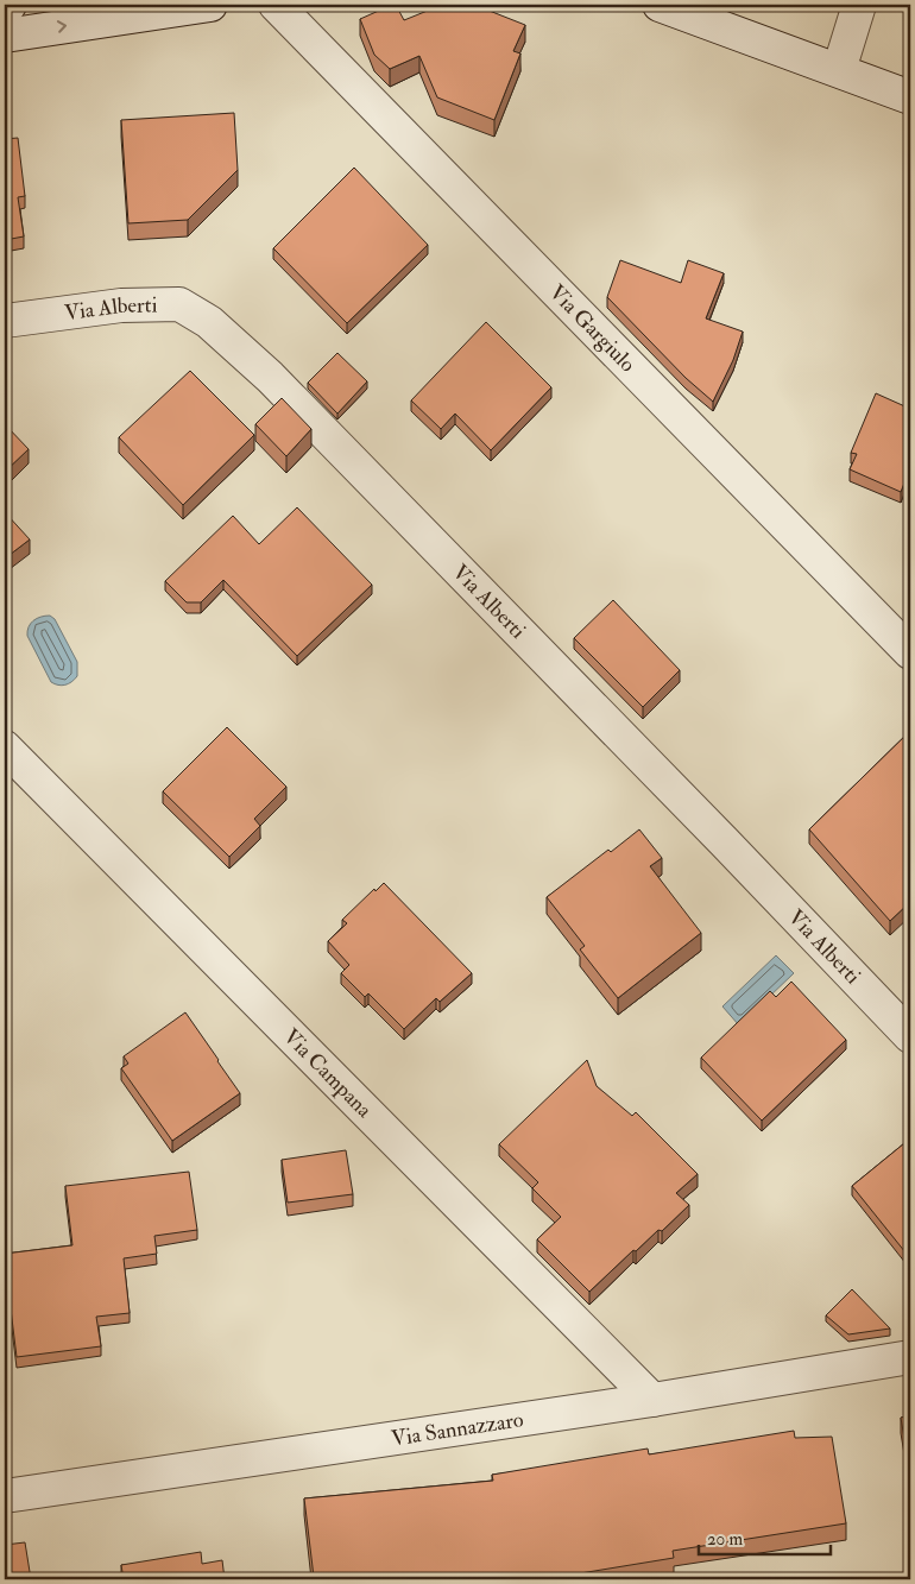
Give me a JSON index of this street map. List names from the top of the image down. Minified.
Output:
{"streets":{"street":["Via Alberti","Via Gargiulo","Via Campana","Via Sannazzaro"]},"crossings":[["Via Campana","Via Sannazzaro"]],"scale_bar":"20 m"}
